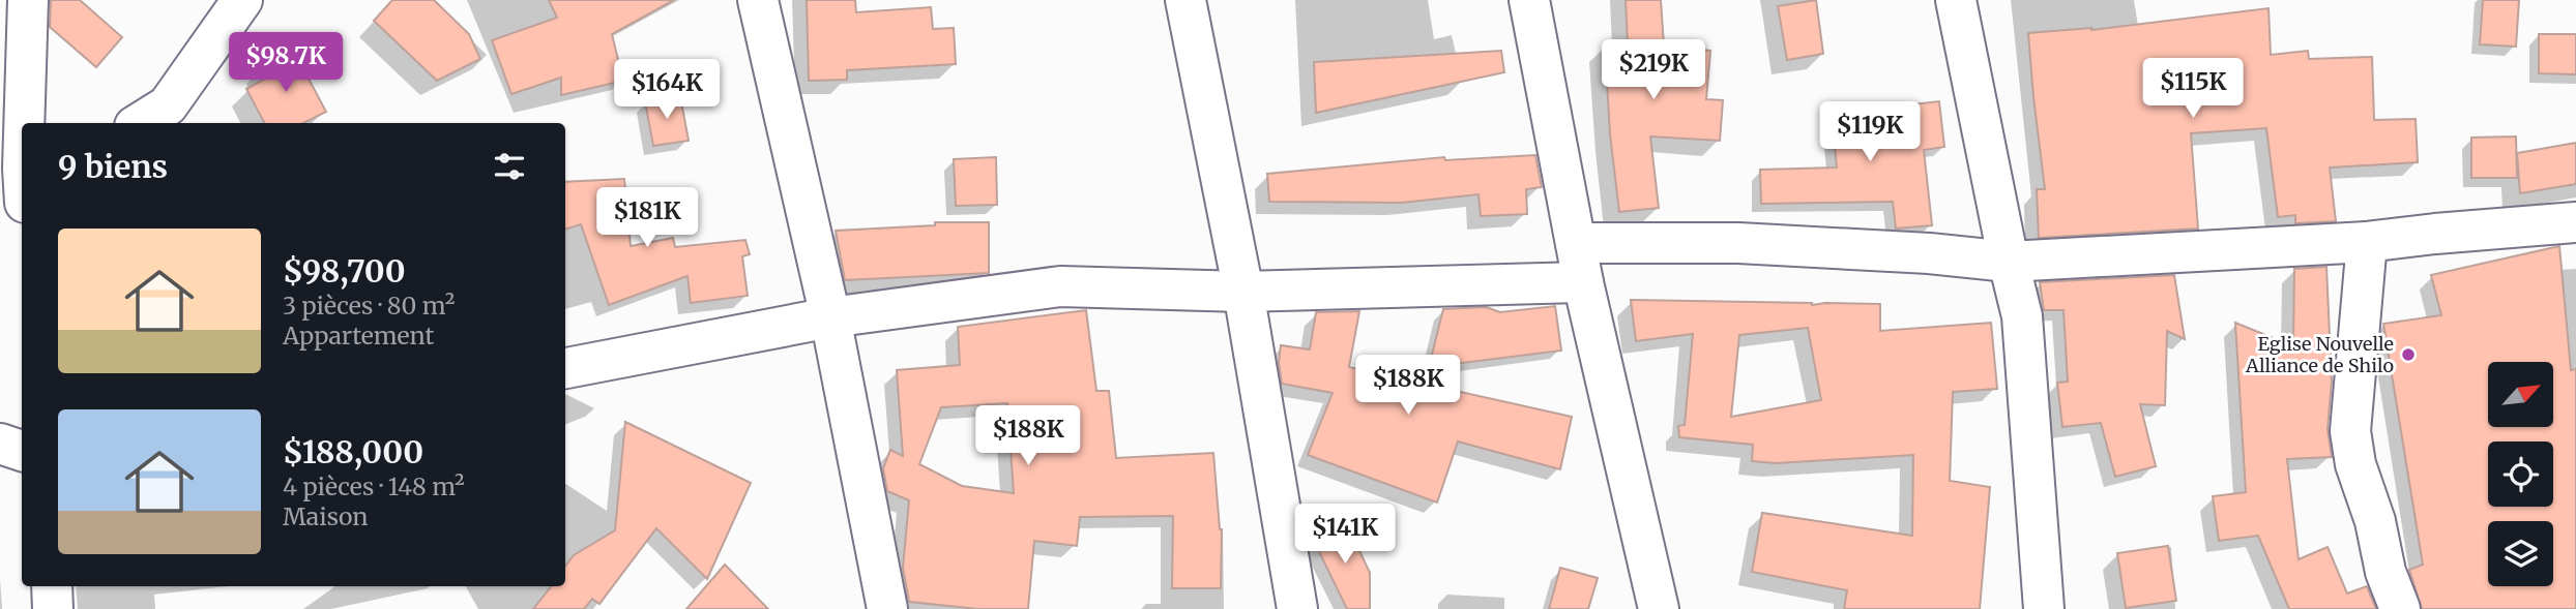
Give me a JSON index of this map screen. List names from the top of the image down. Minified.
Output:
{"places":["Eglise Nouvelle Alliance de Shilo"],"north":"top right","page":{"price":["$98.7K","$219K","$115K","$164K","$119K","$181K","$188K","$188K","$141K"],"heading":"9 biens","list":[{"name":"$98,700","note":"3 pièces · 80 m² · Appartement"},{"name":"$188,000","note":"4 pièces · 148 m² · Maison"}]}}
